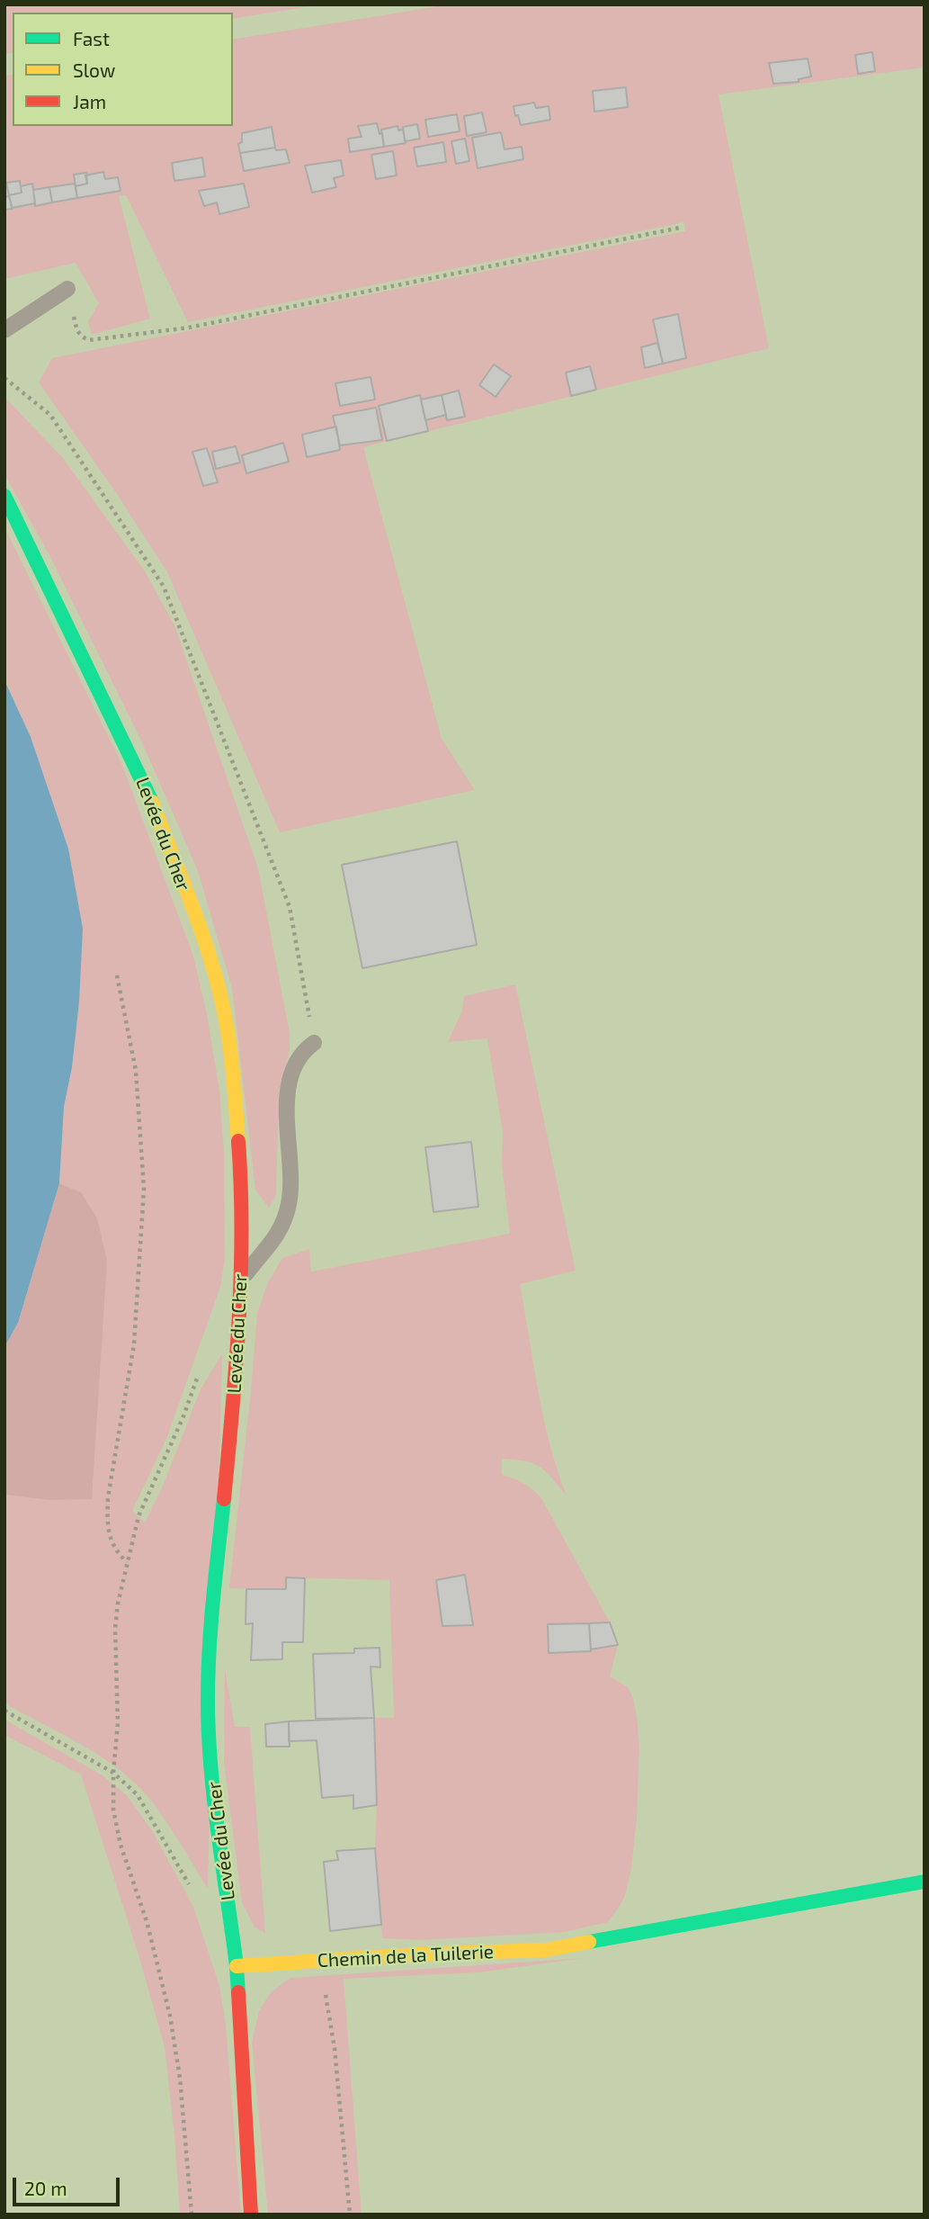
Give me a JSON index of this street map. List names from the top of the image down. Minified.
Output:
{"streets":{"street":["Levée du Cher","Chemin de la Tuilerie"]},"crossings":[["Levée du Cher","Chemin de la Tuilerie"]],"legend":["Fast","Slow","Jam"],"scale_bar":"20 m"}
